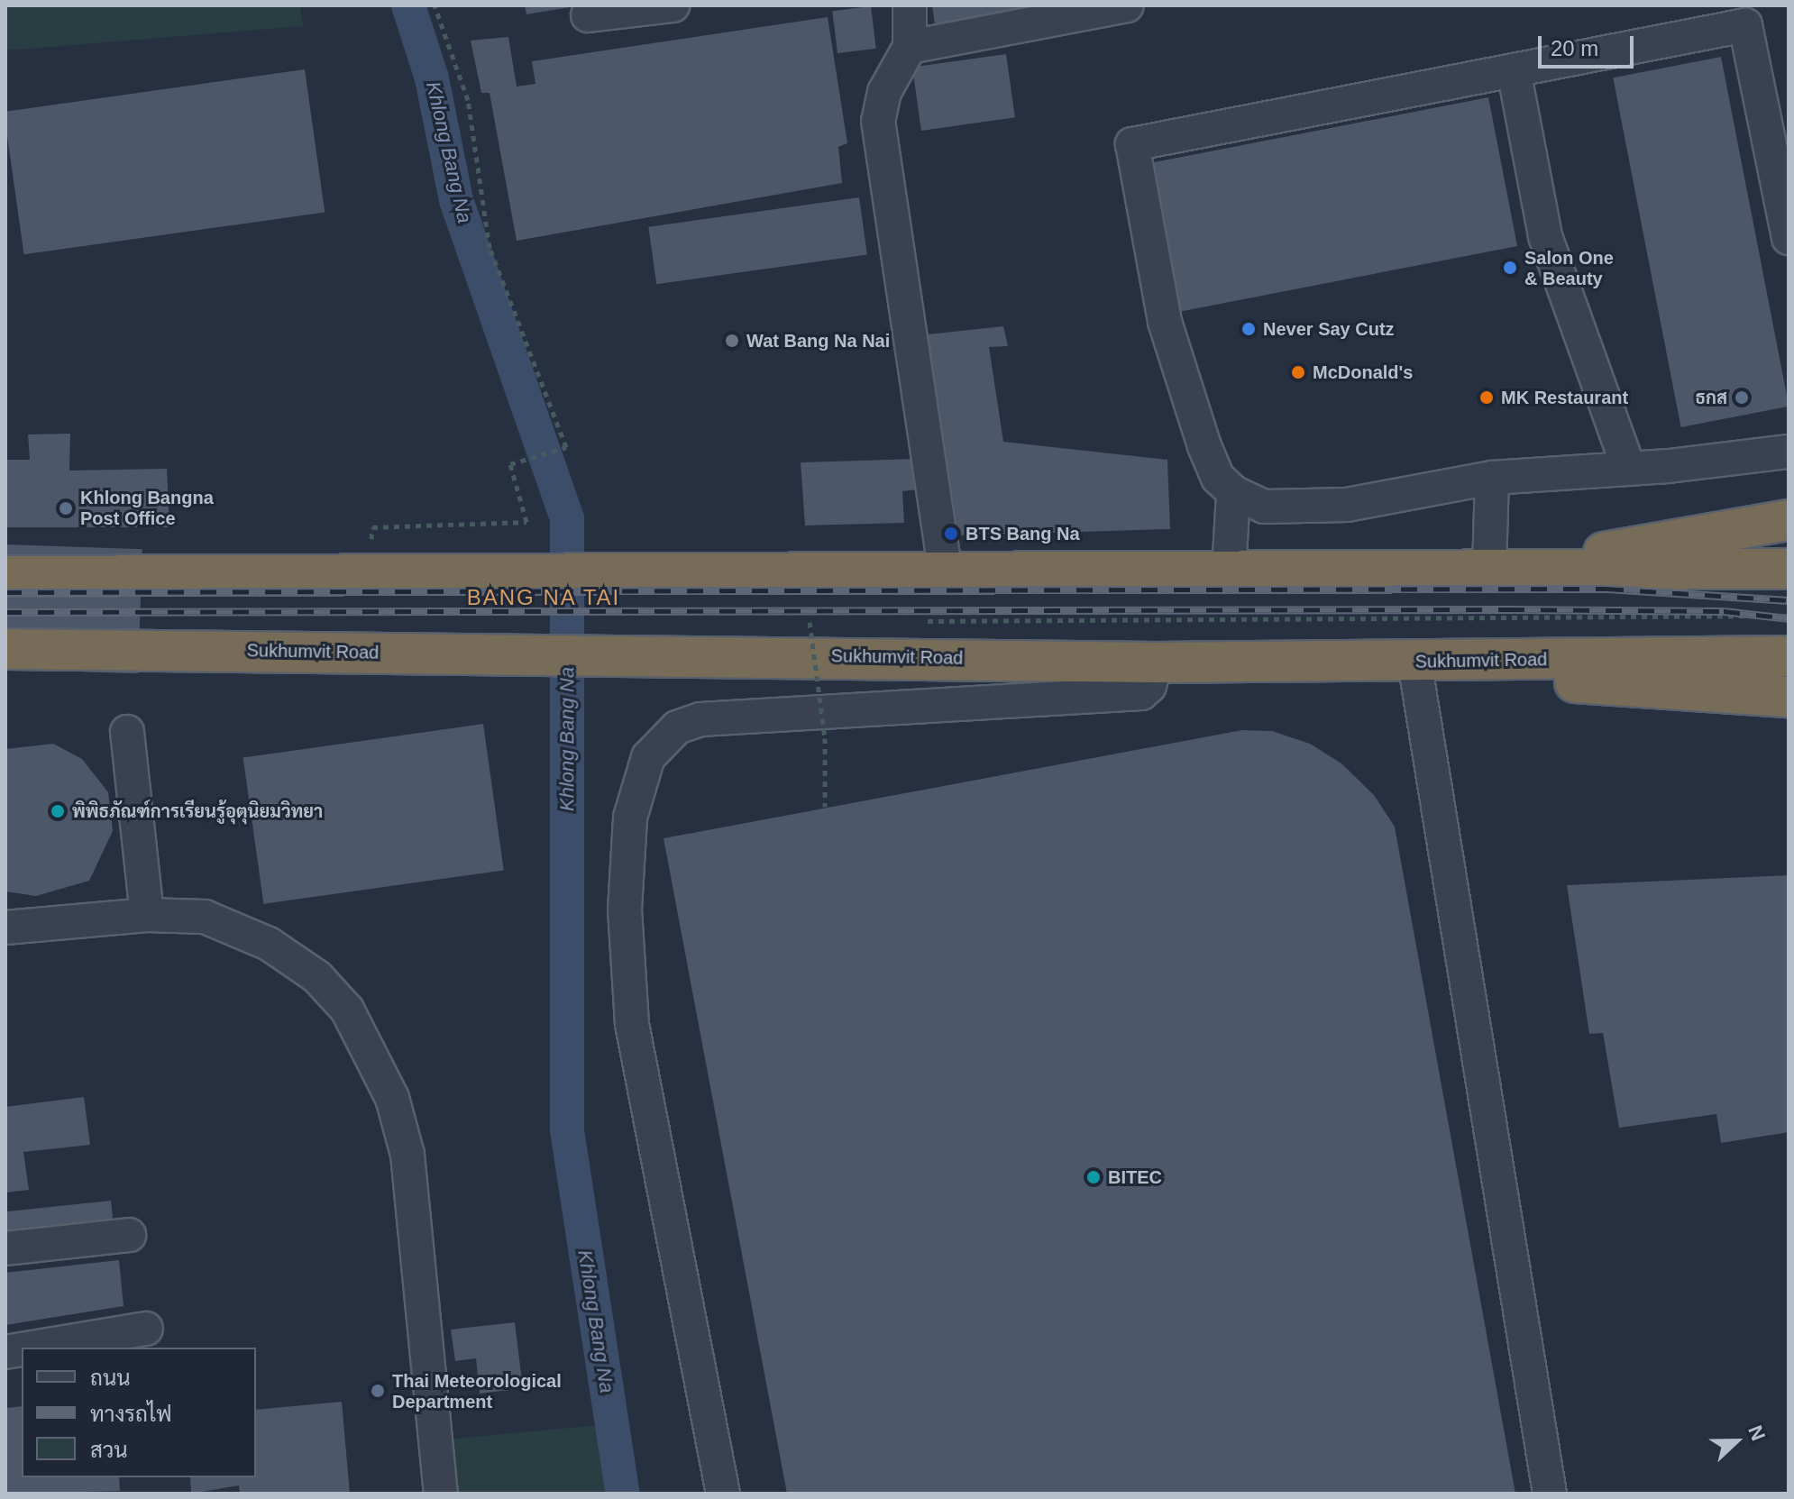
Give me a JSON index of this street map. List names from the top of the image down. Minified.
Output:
{"streets":{"highway":["Sukhumvit Road"]},"districts":["BANG NA TAI"],"water":["Khlong Bang Na"],"places":["Salon One & Beauty","Never Say Cutz","Wat Bang Na Nai","McDonald's","MK Restaurant","ธกส","Khlong Bangna Post Office","BTS Bang Na","พิพิธภัณฑ์การเรียนรู้อุตุนิยมวิทยา","BITEC","Thai Meteorological Department"],"legend":["ถนน","ทางรถไฟ","สวน"],"scale_bar":"20 m","north":"right"}
